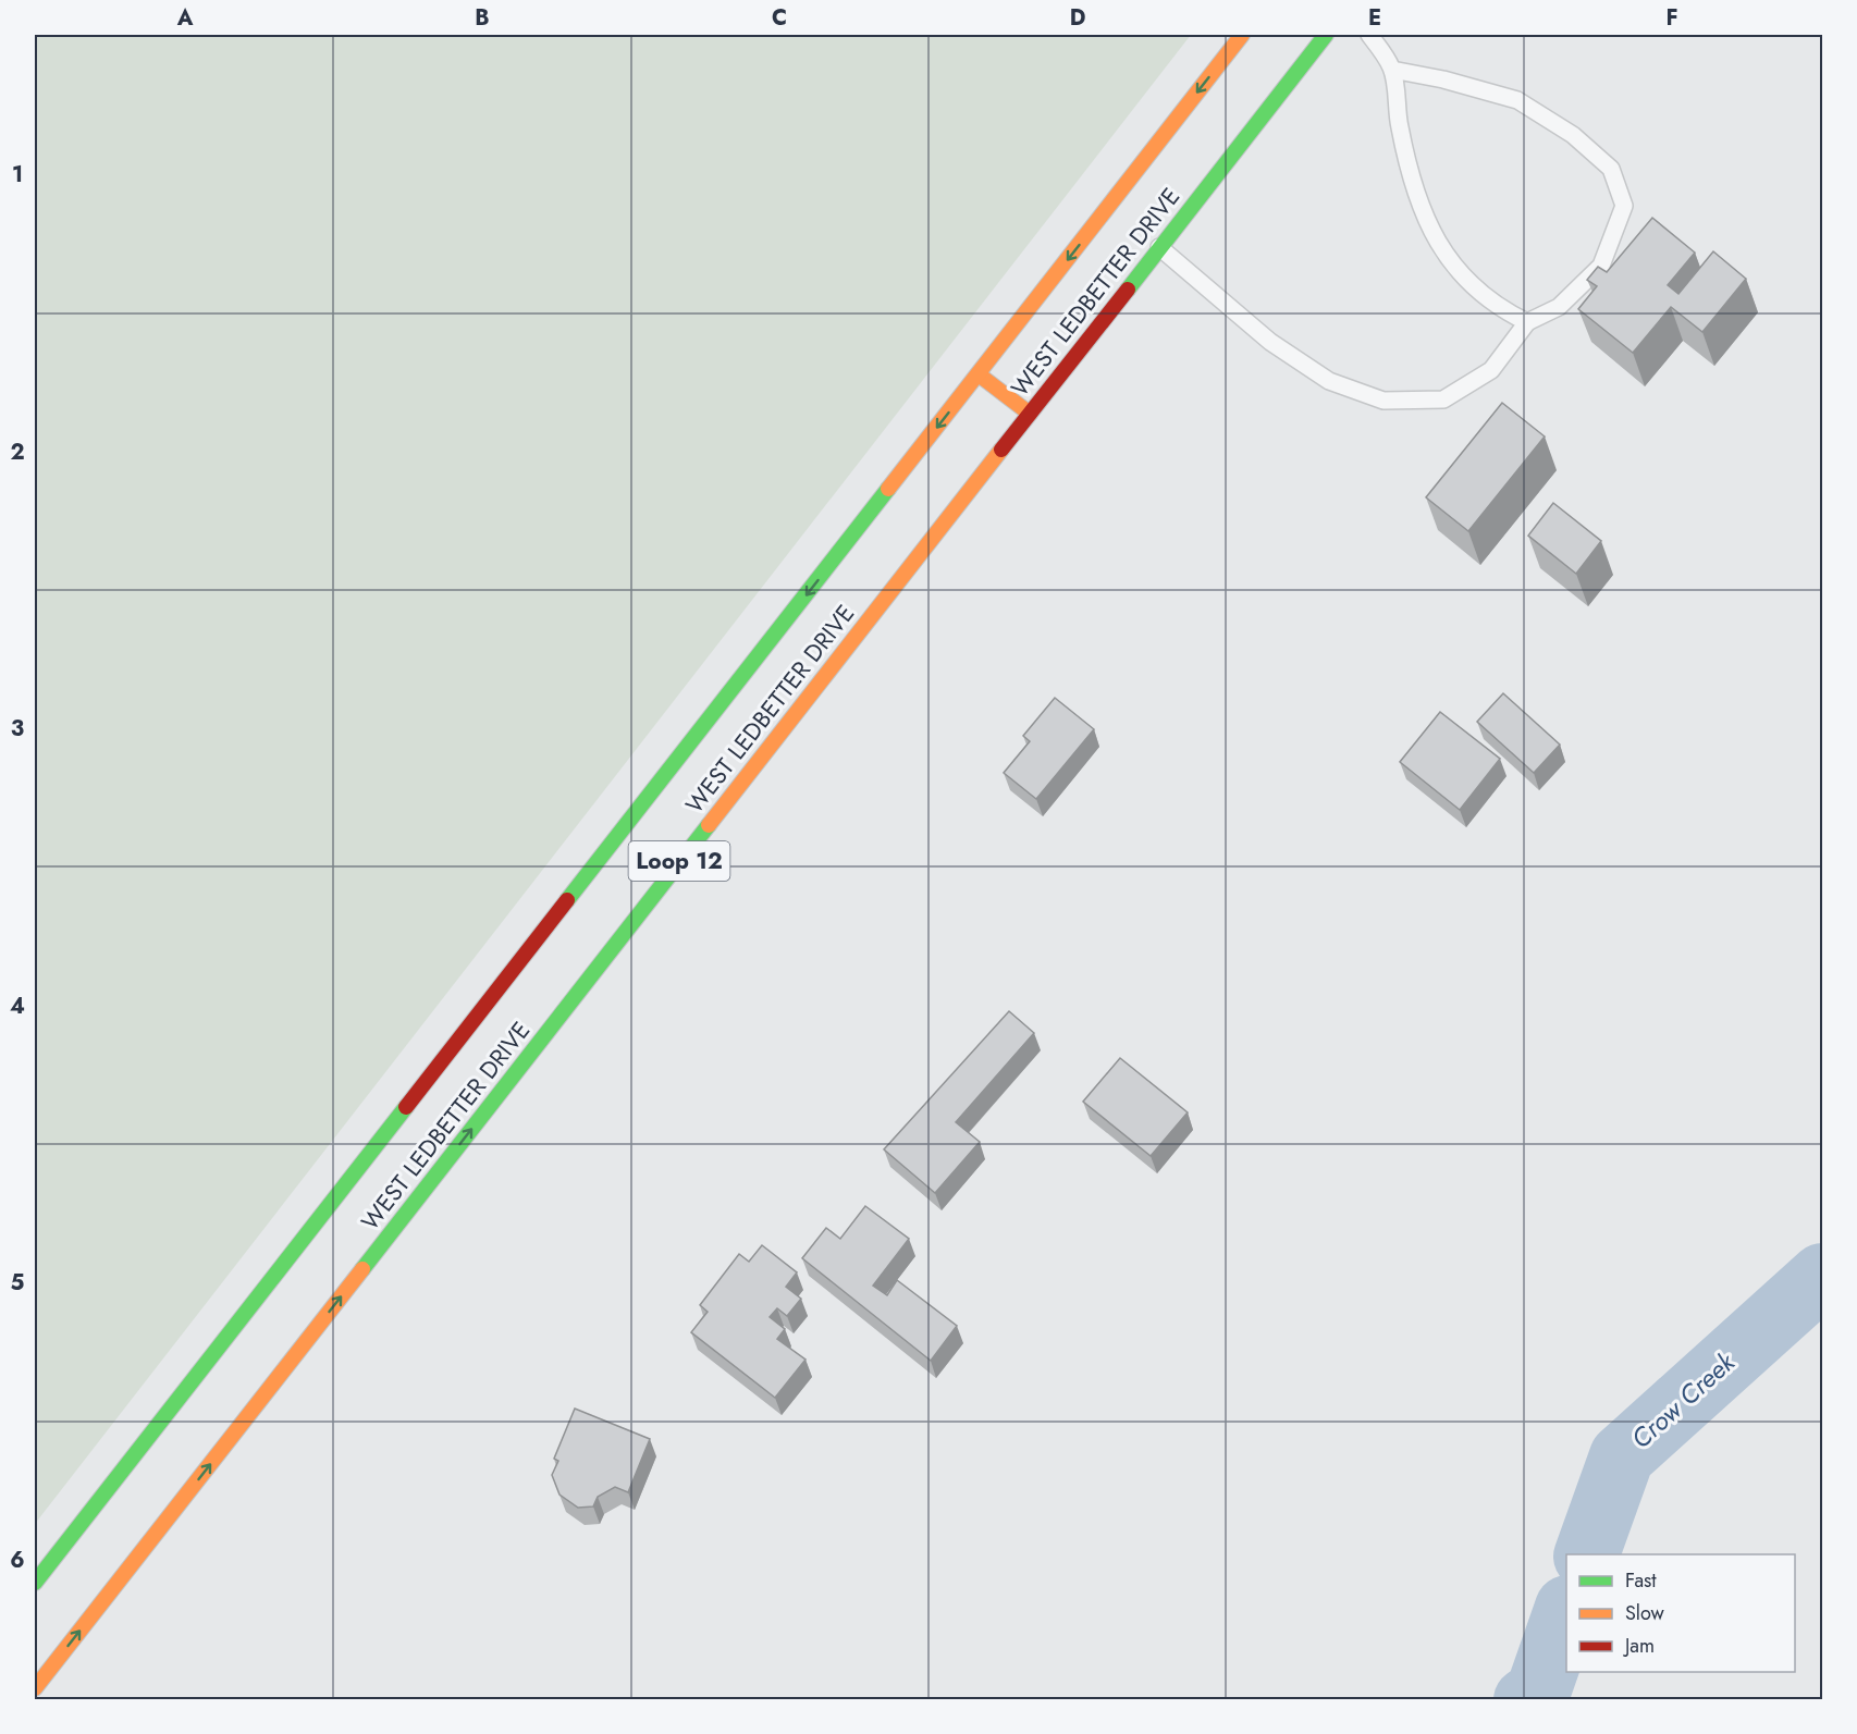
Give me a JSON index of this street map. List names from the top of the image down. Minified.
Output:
{"streets":{"main road":["WEST LEDBETTER DRIVE","Loop 12"]},"water":["Crow Creek"],"legend":["Fast","Slow","Jam"],"grid":{"columns":["A","B","C","D","E","F"],"rows":["1","2","3","4","5","6"]}}
